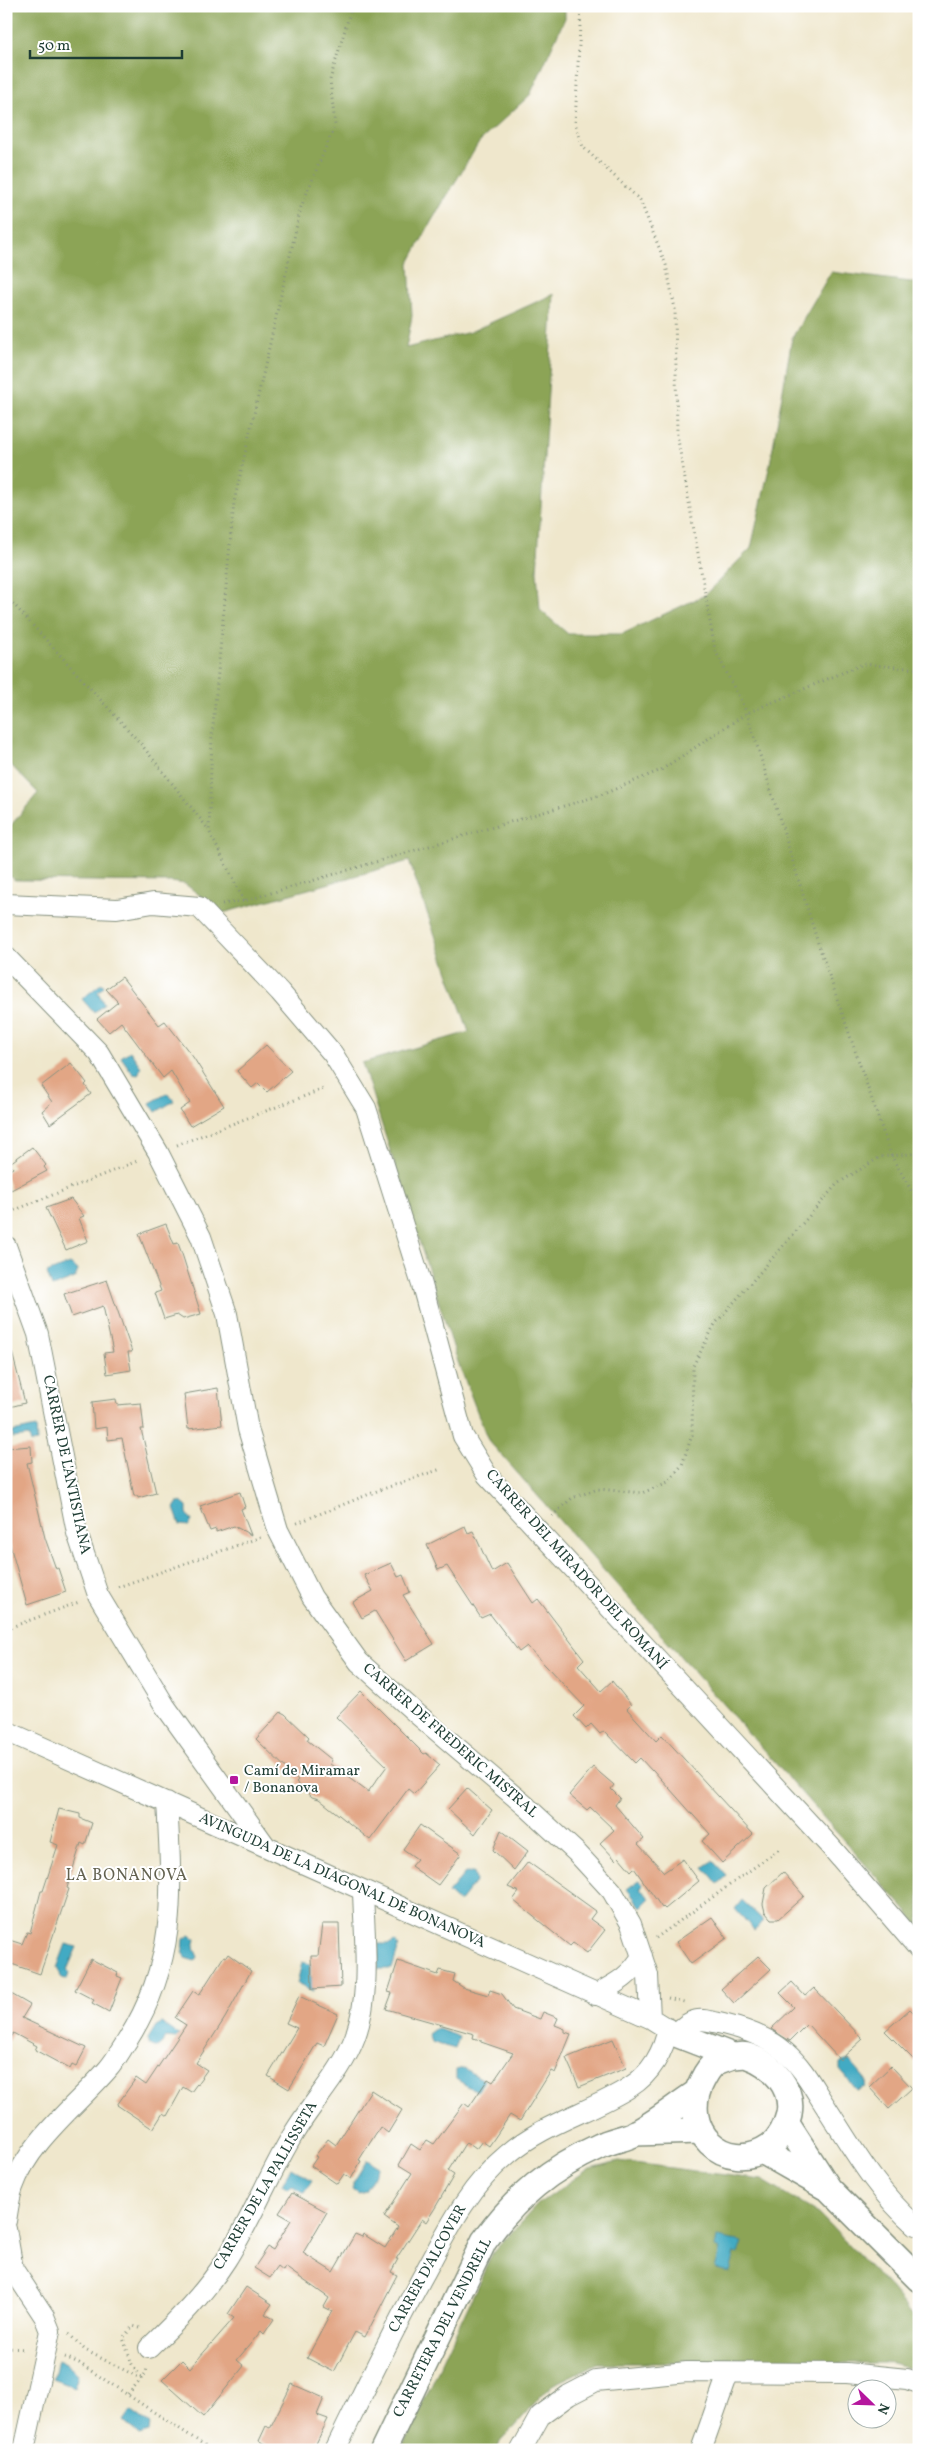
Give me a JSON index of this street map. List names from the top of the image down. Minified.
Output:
{"streets":{"street":["CARRER DE L'ANTISTIANA","CARRER DEL MIRADOR DEL ROMANÍ","CARRER DE FREDERIC MISTRAL","AVINGUDA DE LA DIAGONAL DE BONANOVA","CARRER DE LA PALLISSETA","CARRER D'ALCOVER","CARRETERA DEL VENDRELL"]},"crossings":[["CARRER DE L'ANTISTIANA","AVINGUDA DE LA DIAGONAL DE BONANOVA"],["CARRER DE FREDERIC MISTRAL","AVINGUDA DE LA DIAGONAL DE BONANOVA"],["AVINGUDA DE LA DIAGONAL DE BONANOVA","CARRER DE LA PALLISSETA"],["AVINGUDA DE LA DIAGONAL DE BONANOVA","CARRER D'ALCOVER"]],"districts":["LA BONANOVA"],"places":{"transit":["Camí de Miramar / Bonanova"]},"scale_bar":"50 m","north":"bottom right"}
